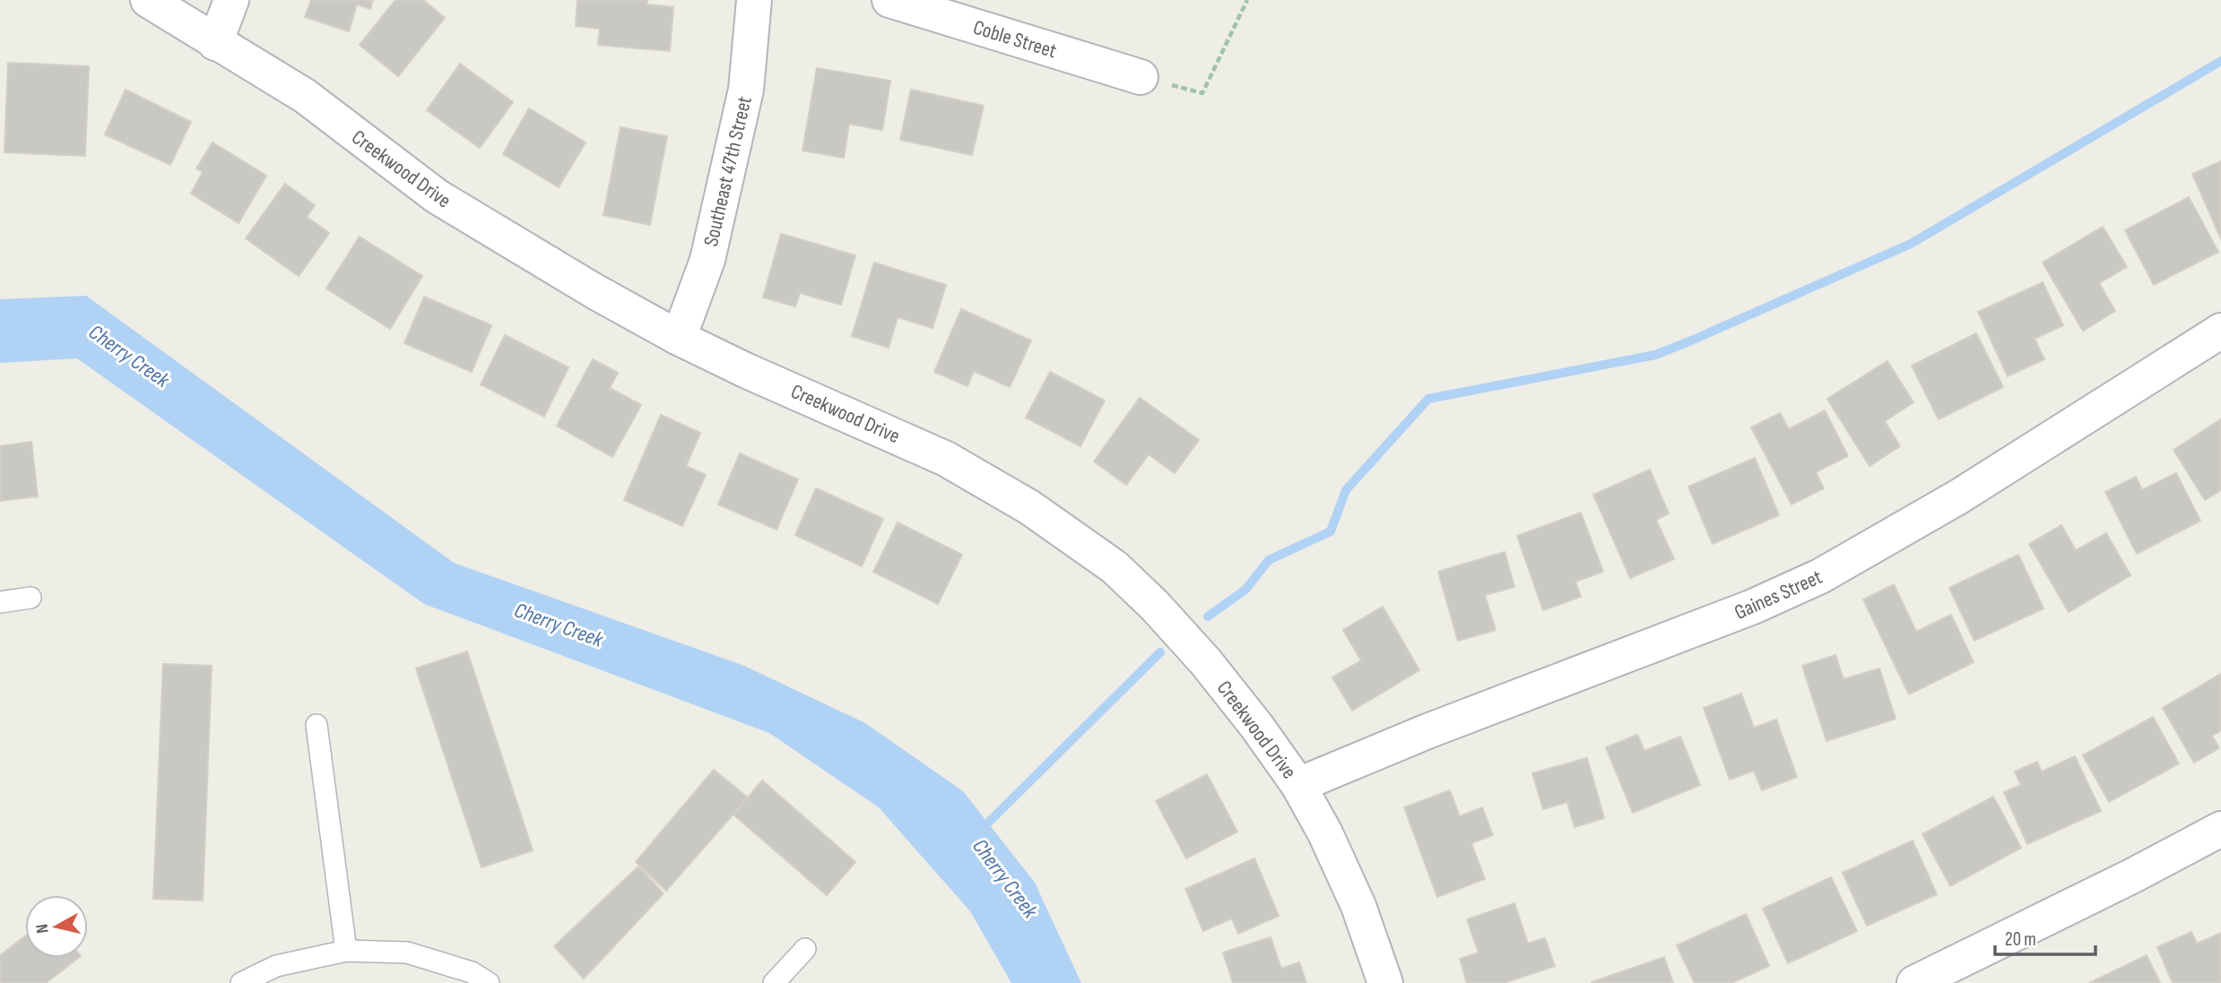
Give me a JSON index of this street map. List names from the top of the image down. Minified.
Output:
{"streets":{"street":["Coble Street","Creekwood Drive","Southeast 47th Street","Gaines Street"]},"crossings":[["Creekwood Drive","Southeast 47th Street"],["Creekwood Drive","Gaines Street"]],"water":["Cherry Creek"],"scale_bar":"20 m","north":"left"}
